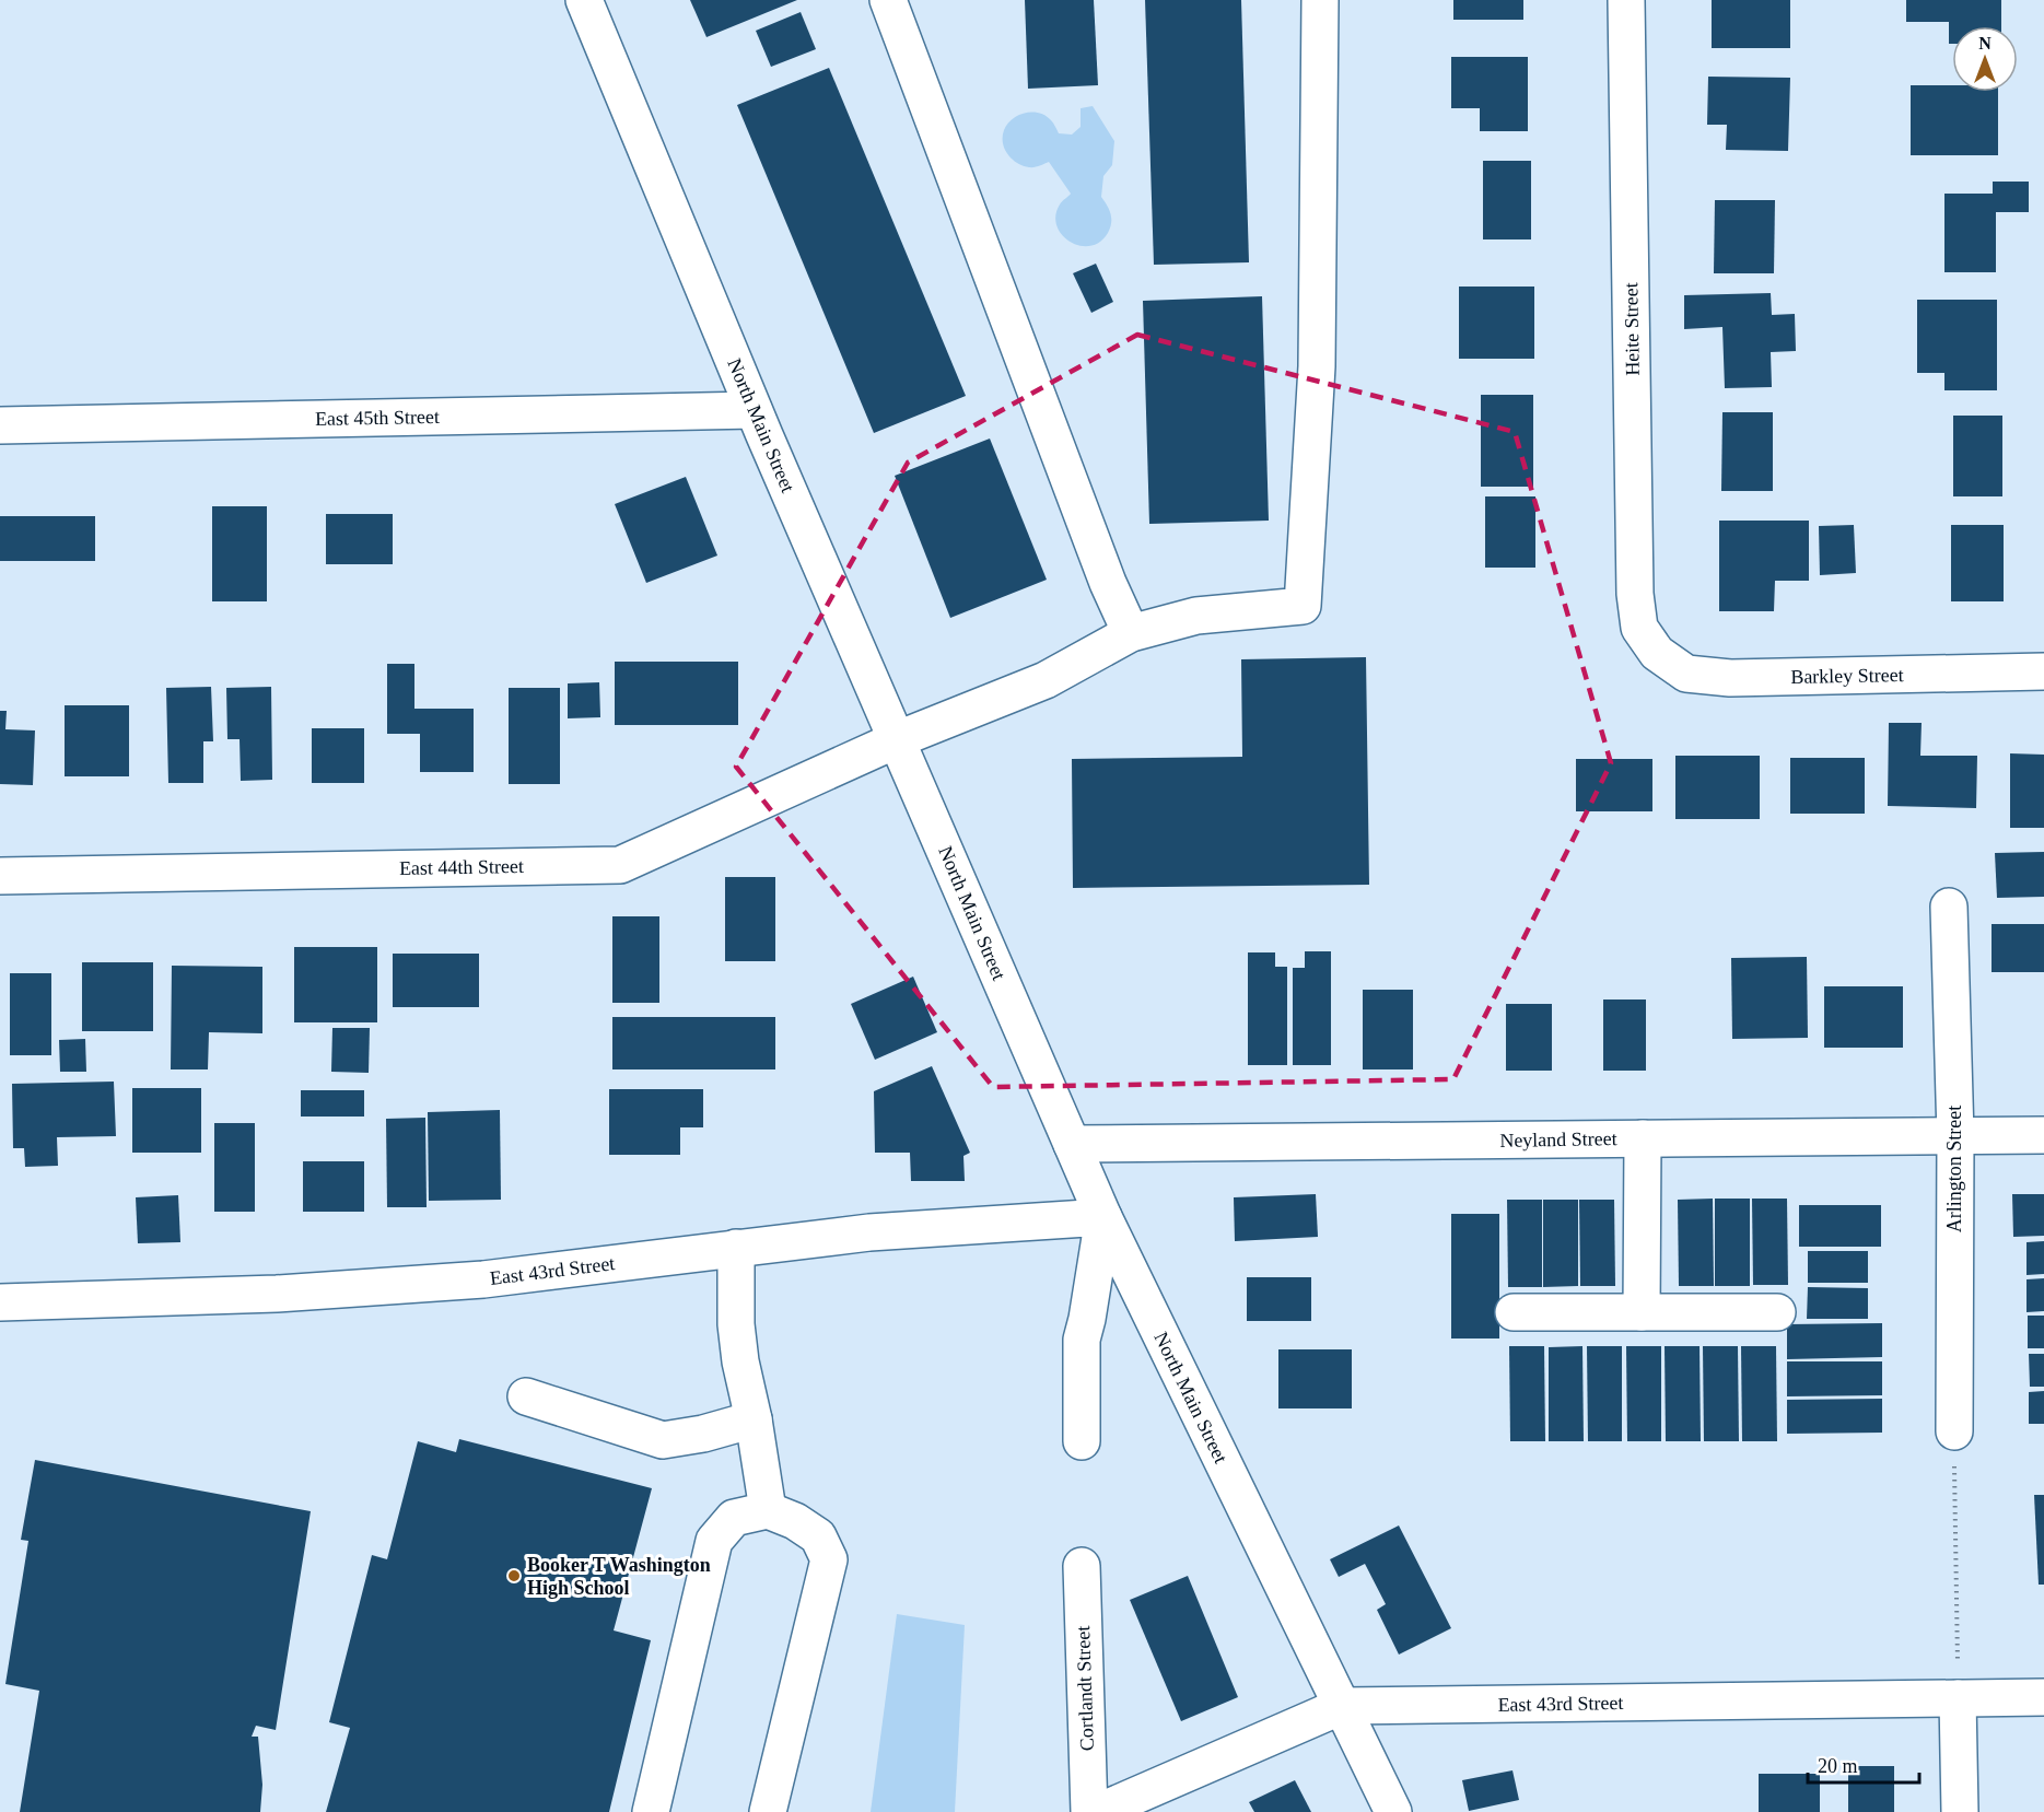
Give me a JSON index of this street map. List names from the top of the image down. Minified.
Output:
{"streets":{"street":["Heite Street","East 45th Street","North Main Street","Barkley Street","East 44th Street","Neyland Street","Arlington Street","East 43rd Street","Cortlandt Street"]},"crossings":[["Heite Street","Barkley Street"],["East 45th Street","North Main Street"],["North Main Street","East 44th Street"],["North Main Street","Neyland Street"],["North Main Street","East 43rd Street"],["Neyland Street","Arlington Street"]],"places":["Booker T Washington High School"],"scale_bar":"20 m","north":"top"}
